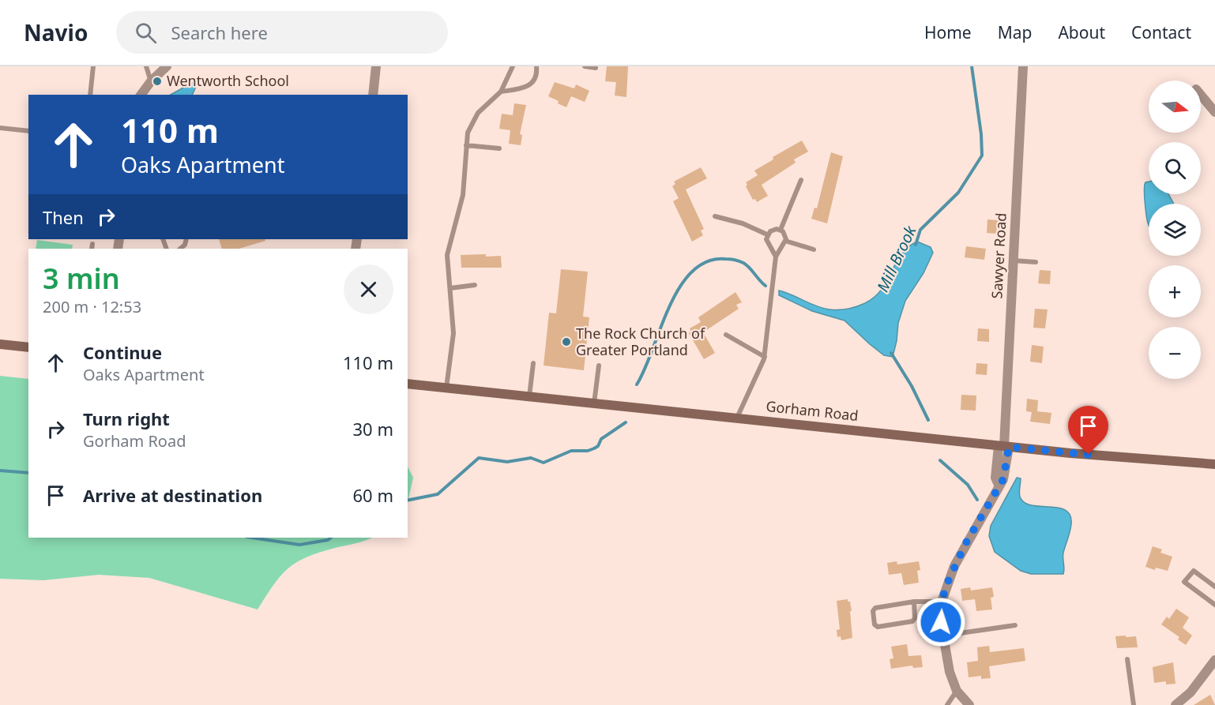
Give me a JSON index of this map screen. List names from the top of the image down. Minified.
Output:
{"streets":{"main road":["Gorham Road"],"street":["Sawyer Road"]},"crossings":[["Sawyer Road","Gorham Road"]],"water":["Mill Brook"],"places":["Wentworth School","The Rock Church of Greater Portland"],"north":"right","page":{"header":"Navio","search":"Search here","nav":["Home","Map","About","Contact"],"map_buttons":["+","−"],"turn":["110 m","Oaks Apartment"],"then":"Then","heading":["3 min","200 m · 12:53"],"list":[{"name":"Continue","note":"Oaks Apartment","value":"110 m"},{"name":"Turn right","note":"Gorham Road","value":"30 m"},{"name":"Arrive at destination","value":"60 m"}]}}
